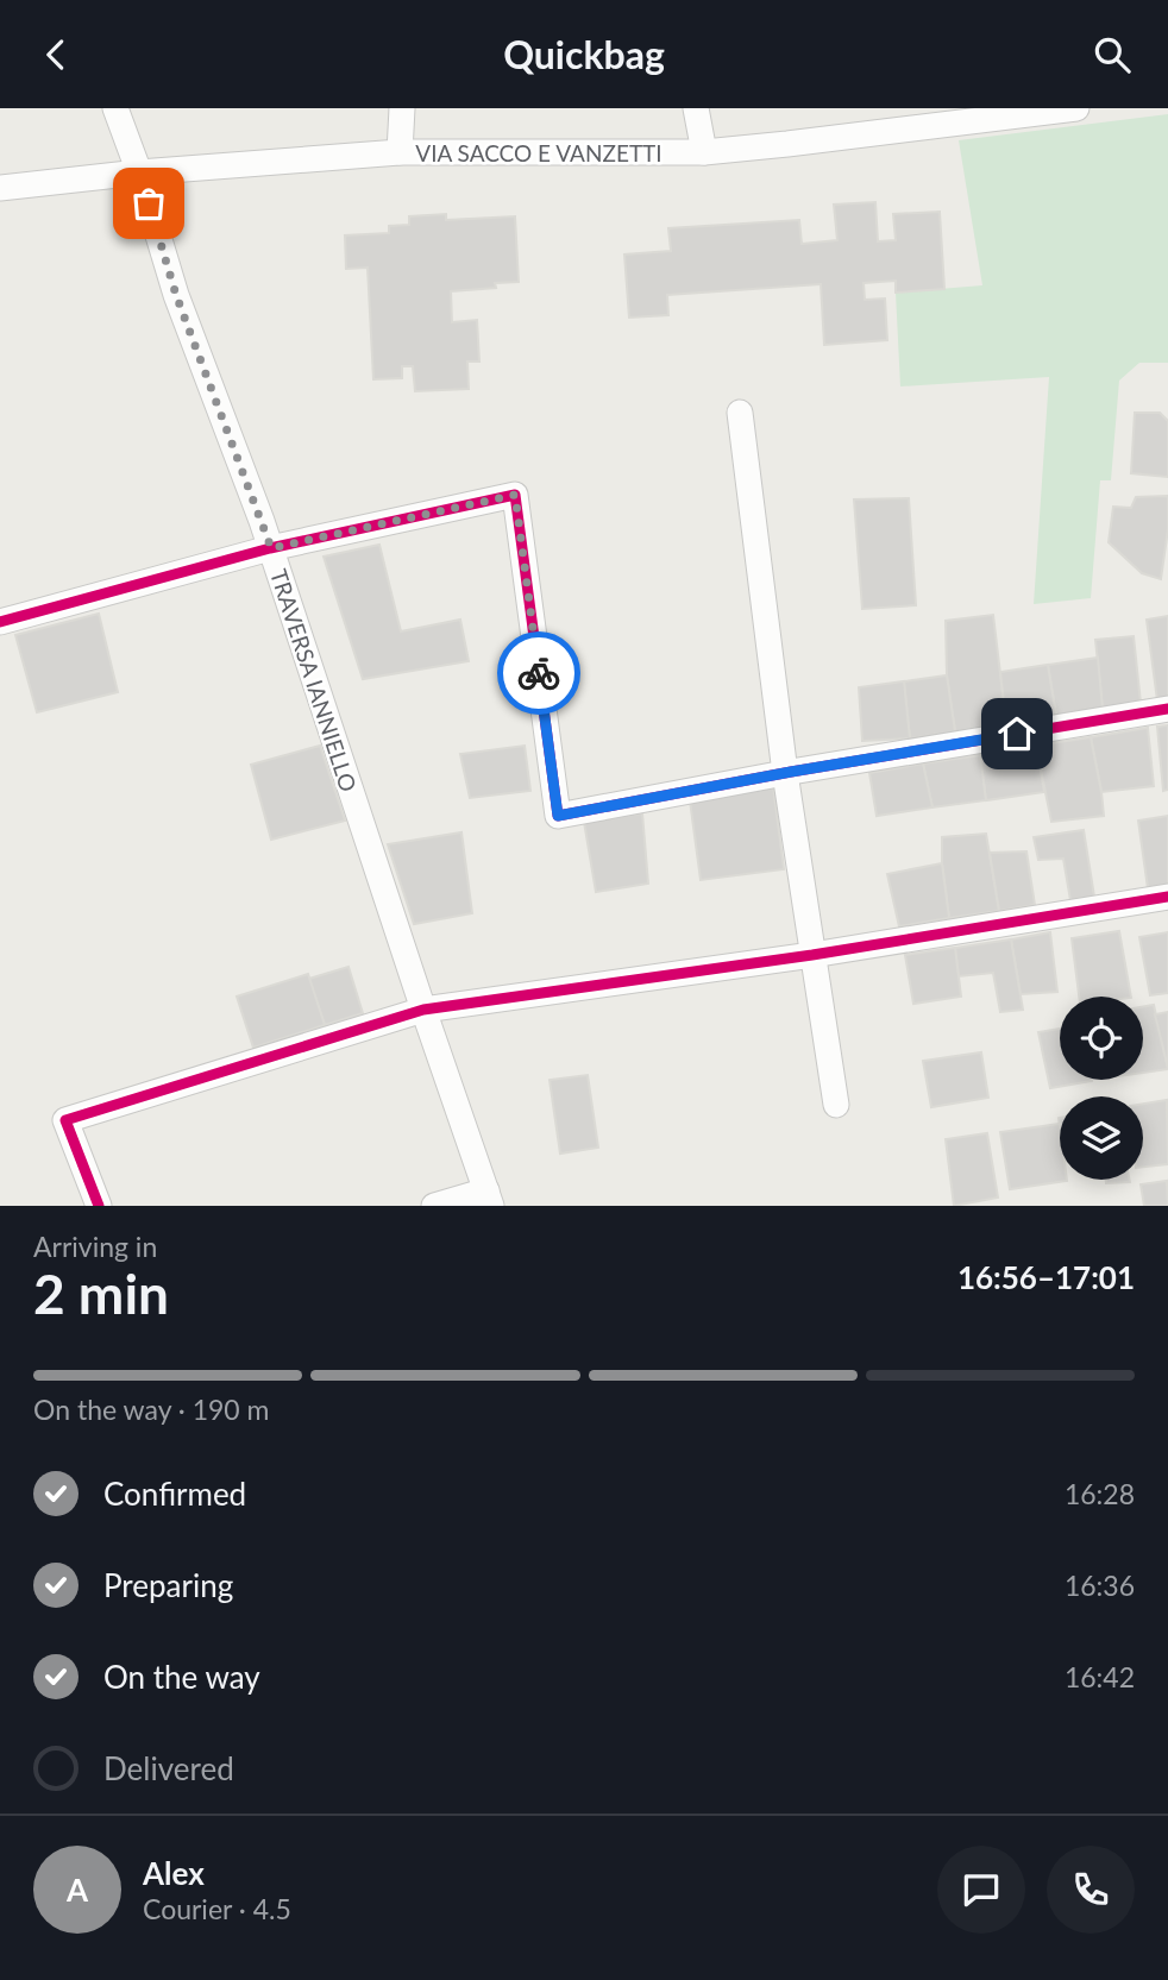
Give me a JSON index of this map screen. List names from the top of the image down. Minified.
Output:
{"streets":{"street":["VIA SACCO E VANZETTI","TRAVERSA IANNIELLO"]},"crossings":[["VIA SACCO E VANZETTI","TRAVERSA IANNIELLO"]],"page":{"header":"Quickbag","heading":["2 min","Arriving in","16:56–17:01"],"panel":["Alex","Courier · 4.5"],"bar":"On the way · 190 m","list":[["Confirmed","16:28"],["Preparing","16:36"],["On the way","16:42"],"Delivered"],"round":"A"}}
